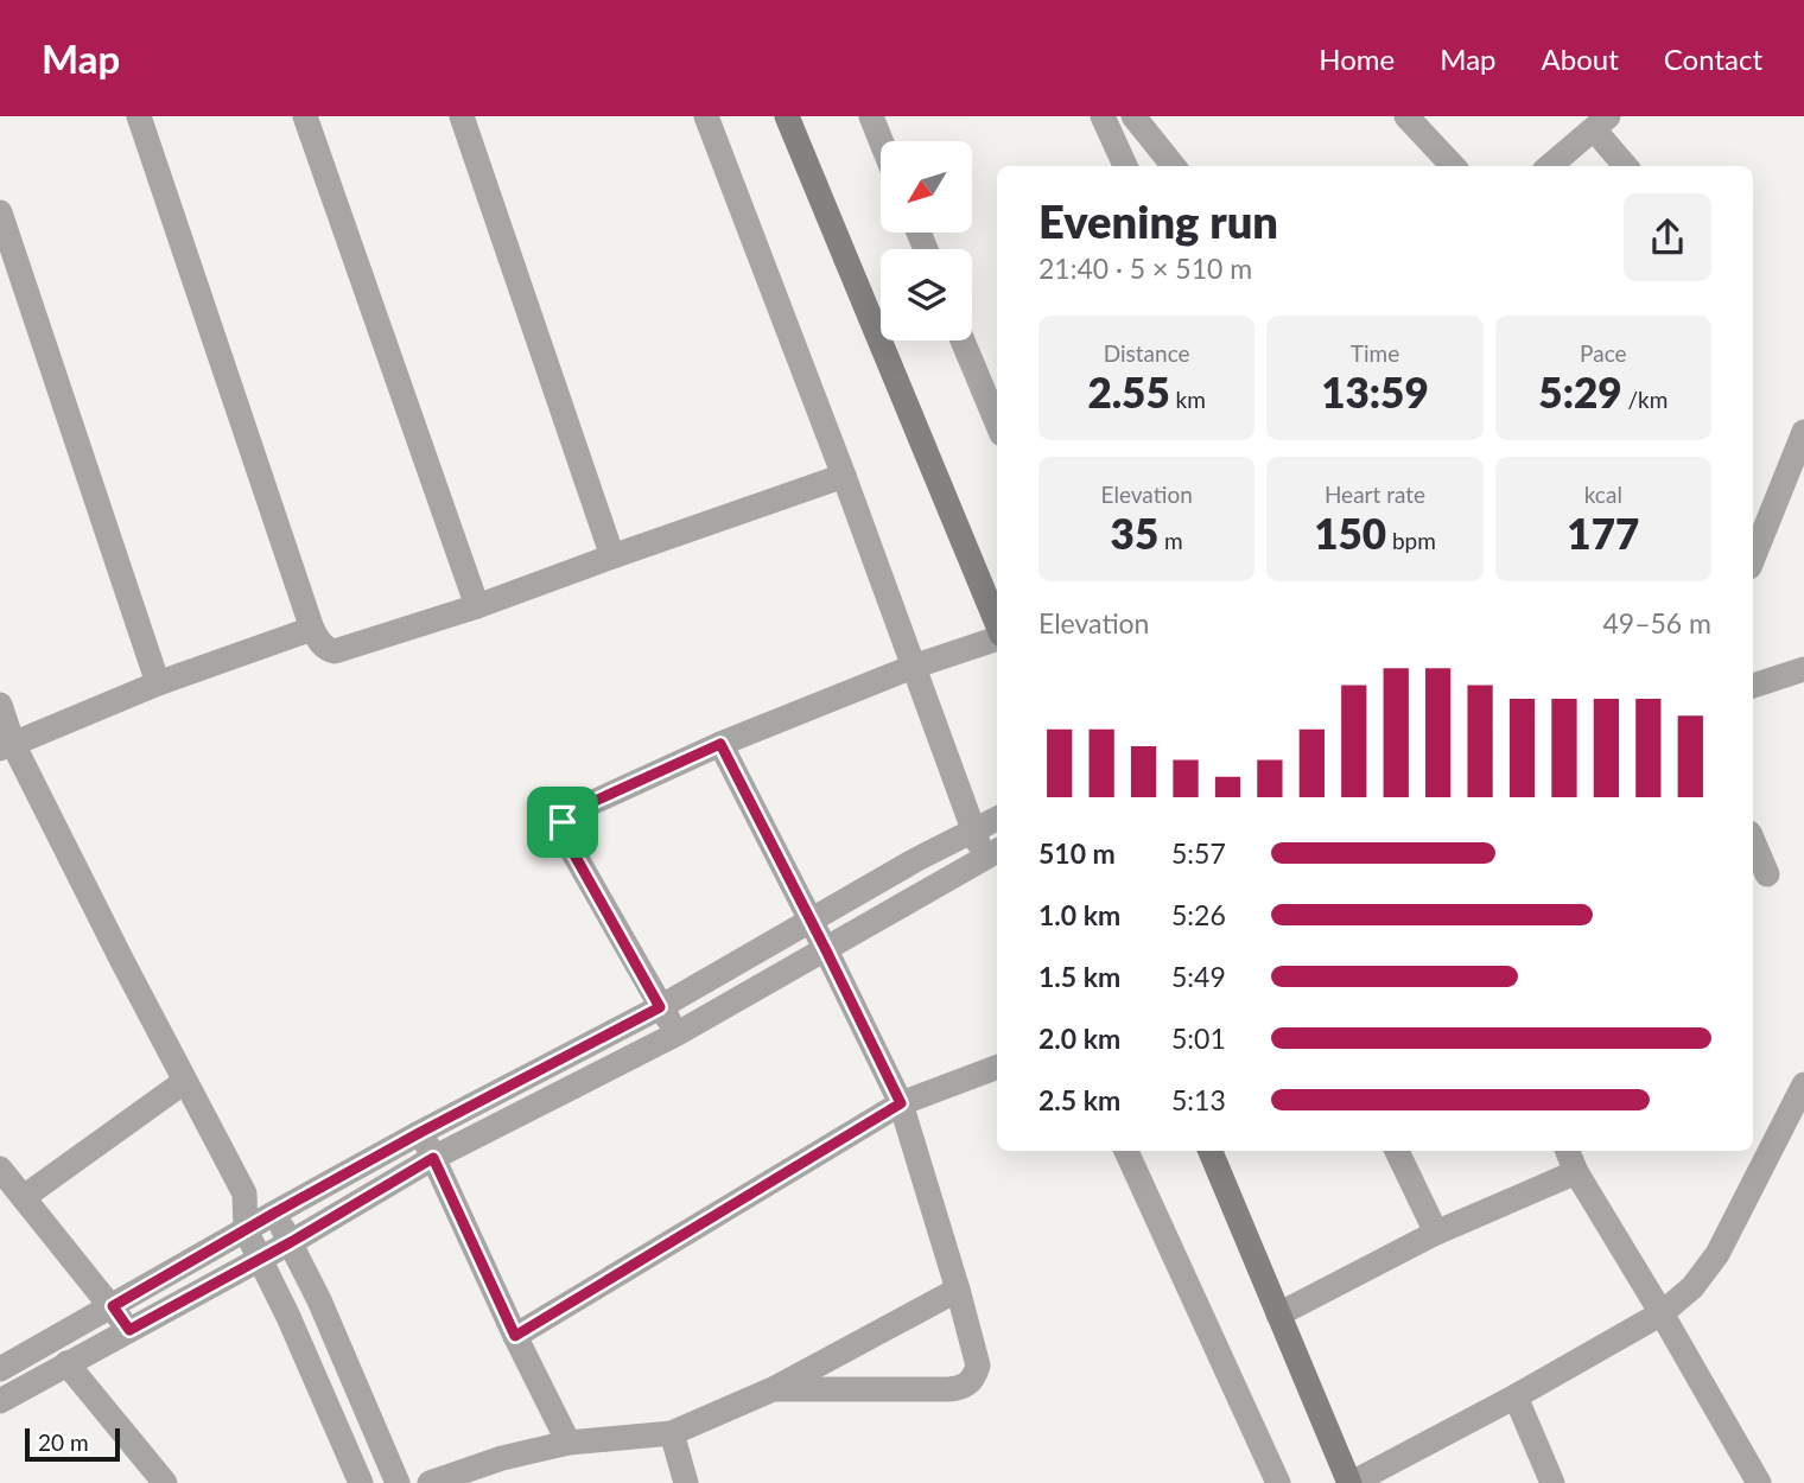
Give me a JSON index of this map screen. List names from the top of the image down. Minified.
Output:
{"scale_bar":"20 m","north":"bottom left","page":{"header":"Map","nav":["Home","Map","About","Contact"],"heading":["Evening run","21:40 · 5 × 510 m"],"stats":[["Distance","2.55 km"],["Time","13:59"],["Pace","5:29 /km"],["Elevation","35 m"],["Heart rate","150 bpm"],["kcal","177"]],"chart":["Elevation","49–56 m"],"list":[{"name":"510 m","note":"5:57"},{"name":"1.0 km","note":"5:26"},{"name":"1.5 km","note":"5:49"},{"name":"2.0 km","note":"5:01"},{"name":"2.5 km","note":"5:13"}],"scale":"20 m"}}
